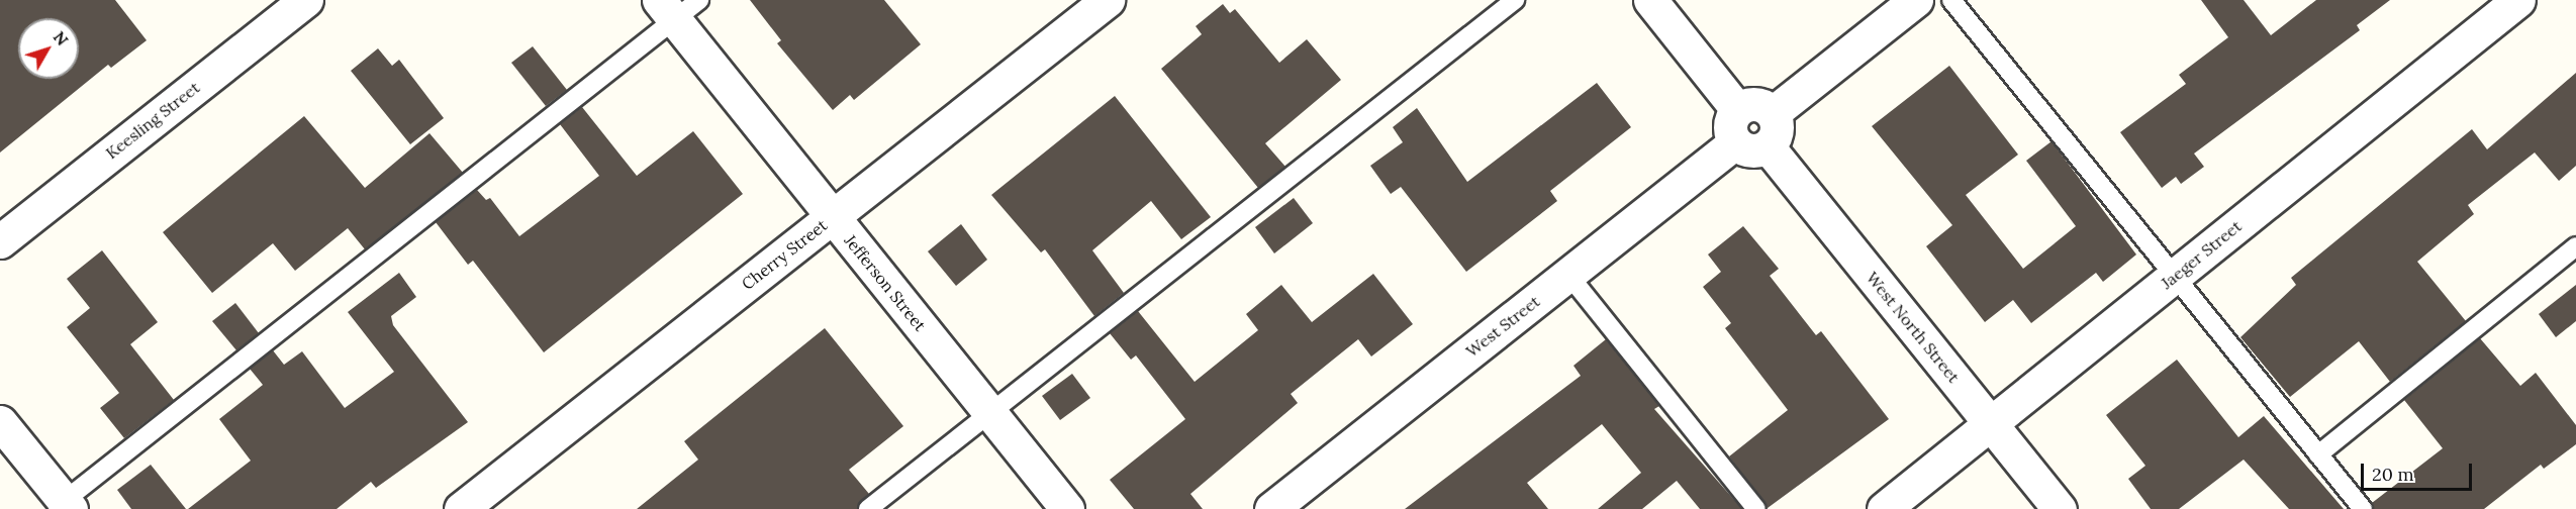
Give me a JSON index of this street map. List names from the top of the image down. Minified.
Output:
{"streets":{"street":["Keesling Street","Cherry Street","Jaeger Street","Jefferson Street","West Street","West North Street"]},"crossings":[["Cherry Street","Jefferson Street"],["Jaeger Street","West North Street"],["West Street","West North Street"]],"scale_bar":"20 m","north":"top right"}
